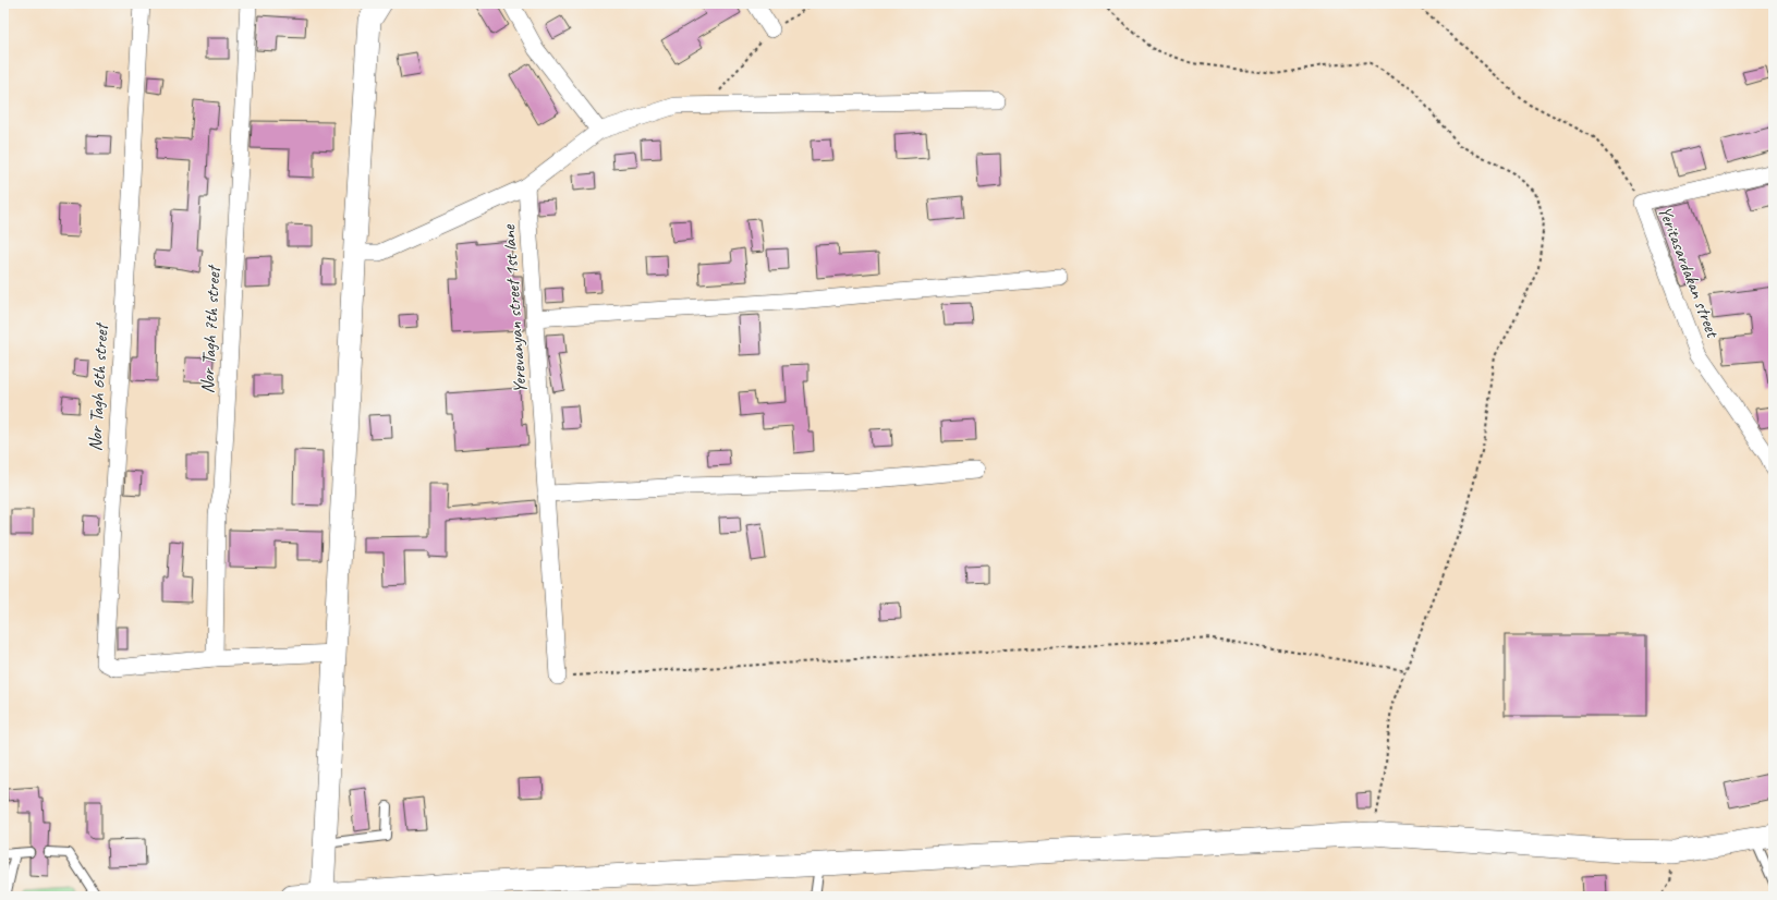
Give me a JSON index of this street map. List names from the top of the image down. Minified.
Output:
{"streets":{"street":["Yeritasardakan street","Yerevanyan street 1st lane","Nor Tagh 7th street","Nor Tagh 6th street"]},"crossings":[["Nor Tagh 7th street","Nor Tagh 6th street"]]}
